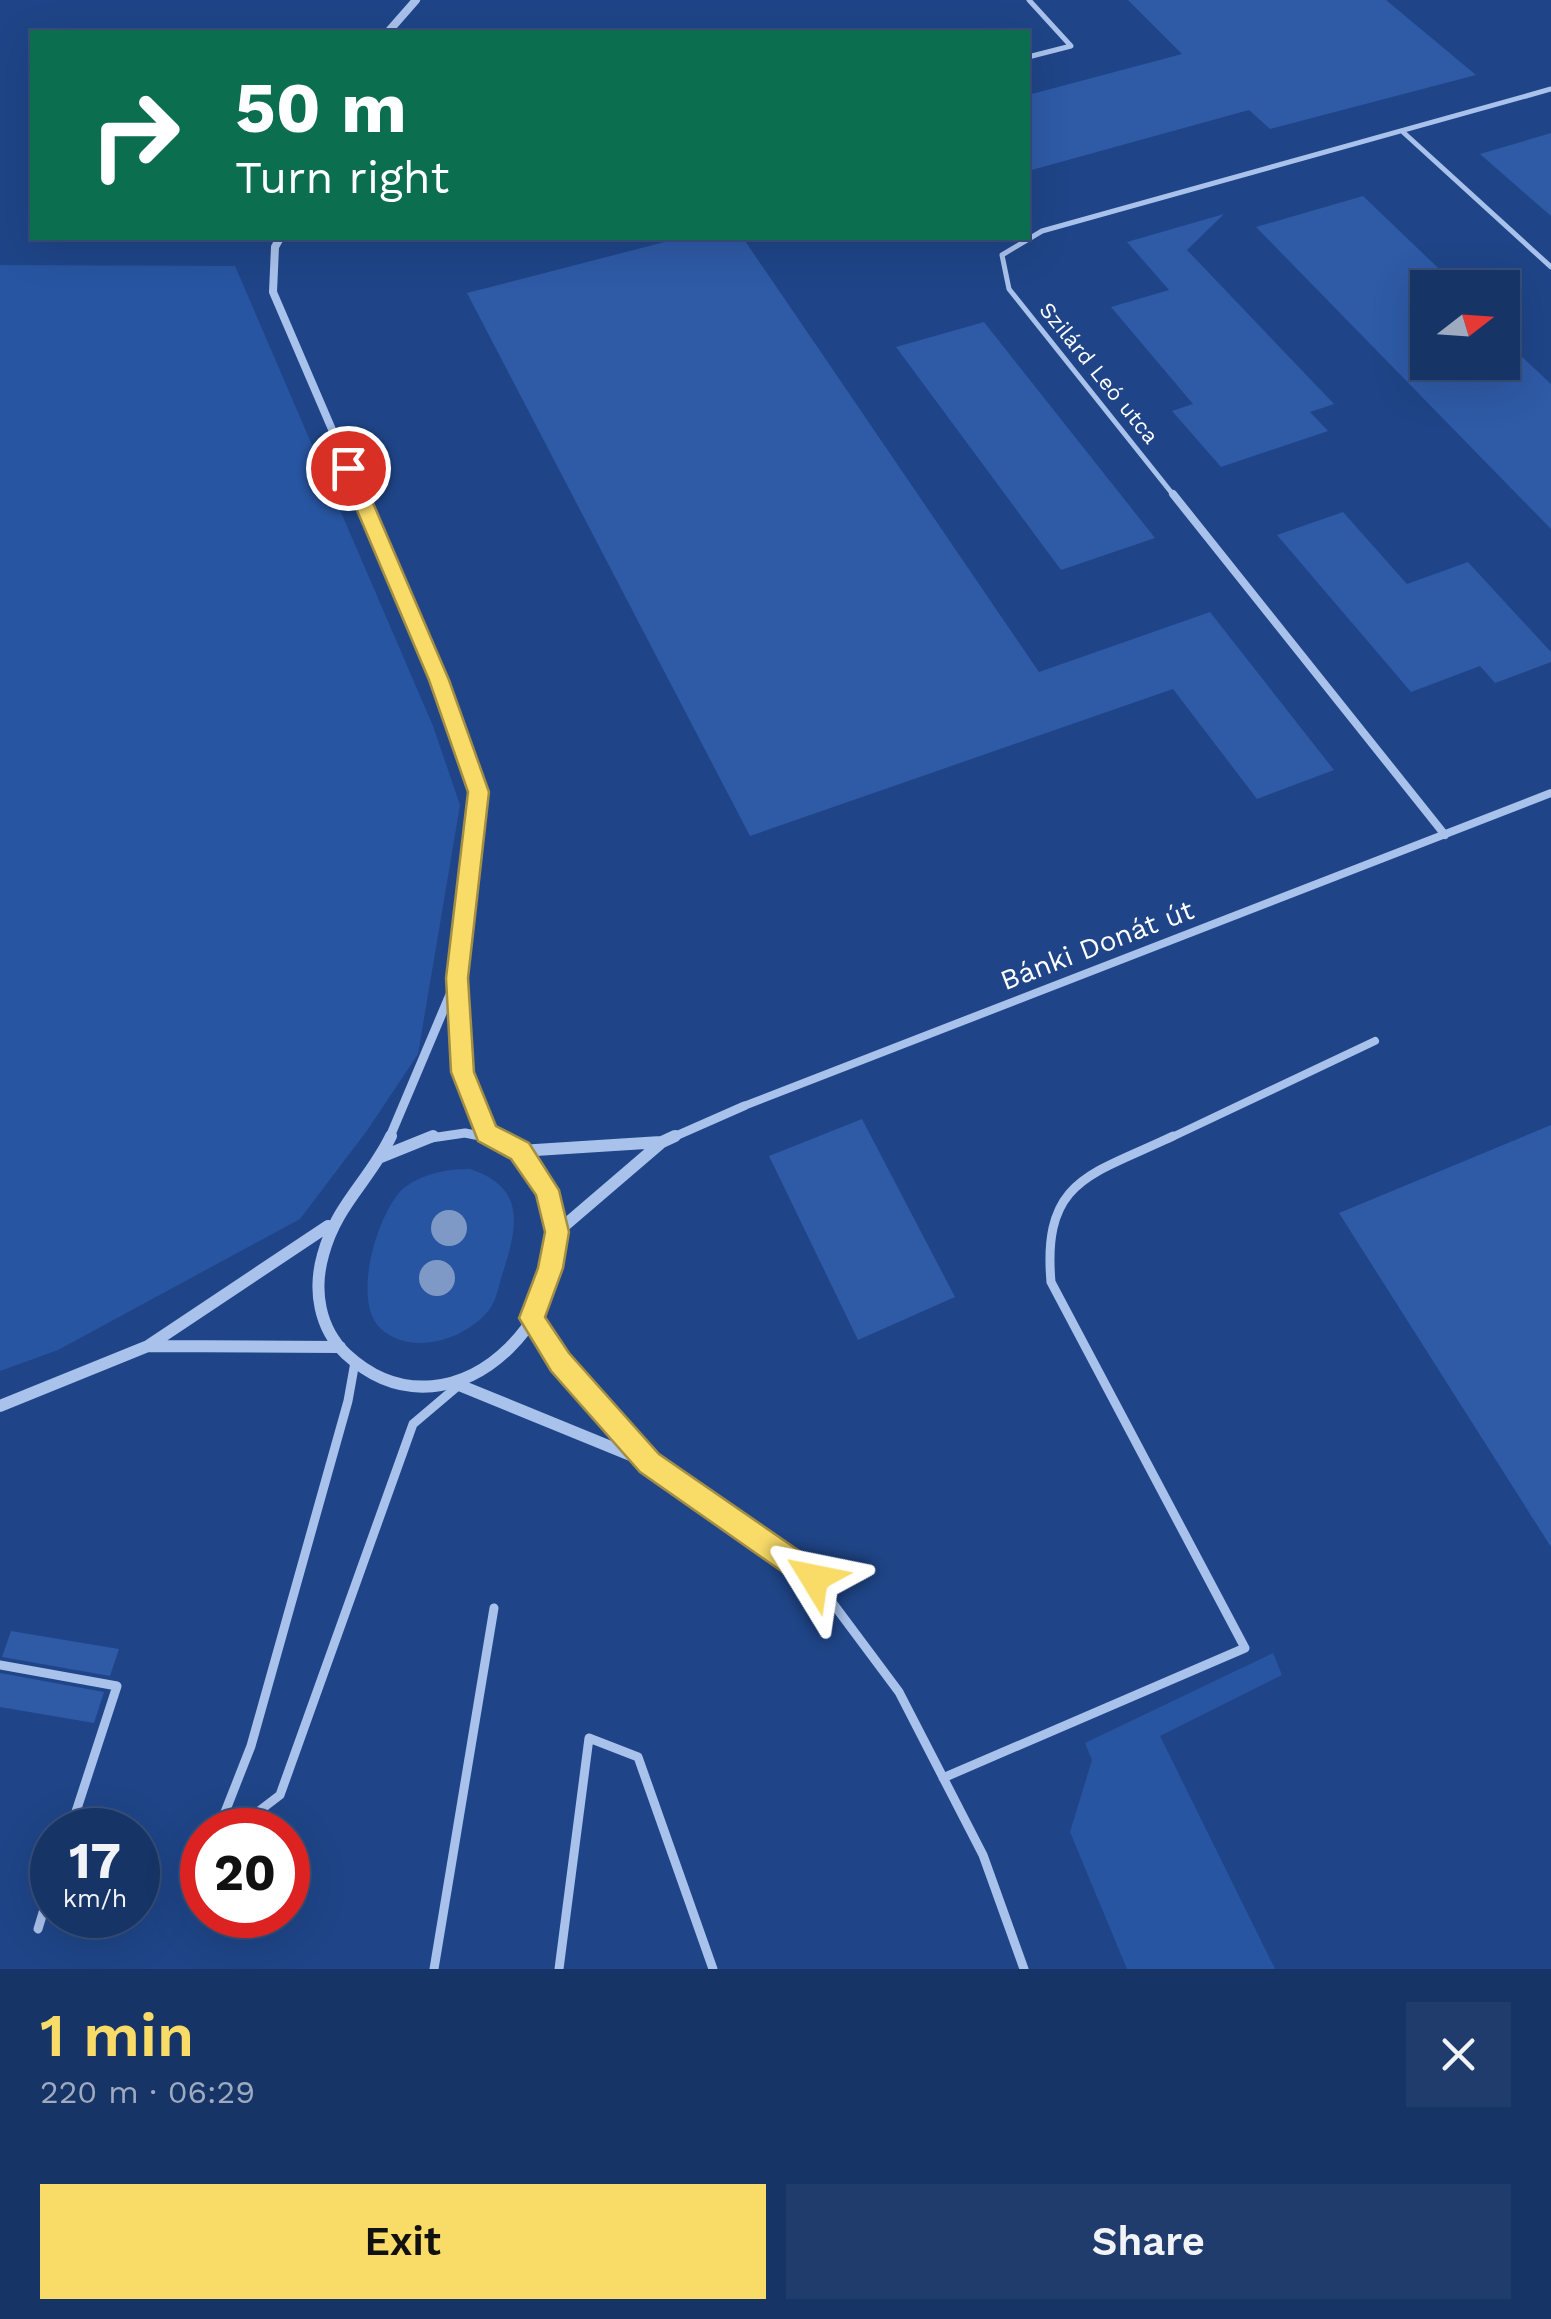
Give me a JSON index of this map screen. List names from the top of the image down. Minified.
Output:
{"streets":{"street":["Bánki Donát út"],"lane":["Szilárd Leó utca"]},"crossings":[["Szilárd Leó utca","Bánki Donát út"]],"north":"right","page":{"turn":["50 m","Turn right"],"speed":"17 km/h","limit":"20","heading":["1 min","220 m · 06:29"],"buttons":["Exit","Share"]}}
